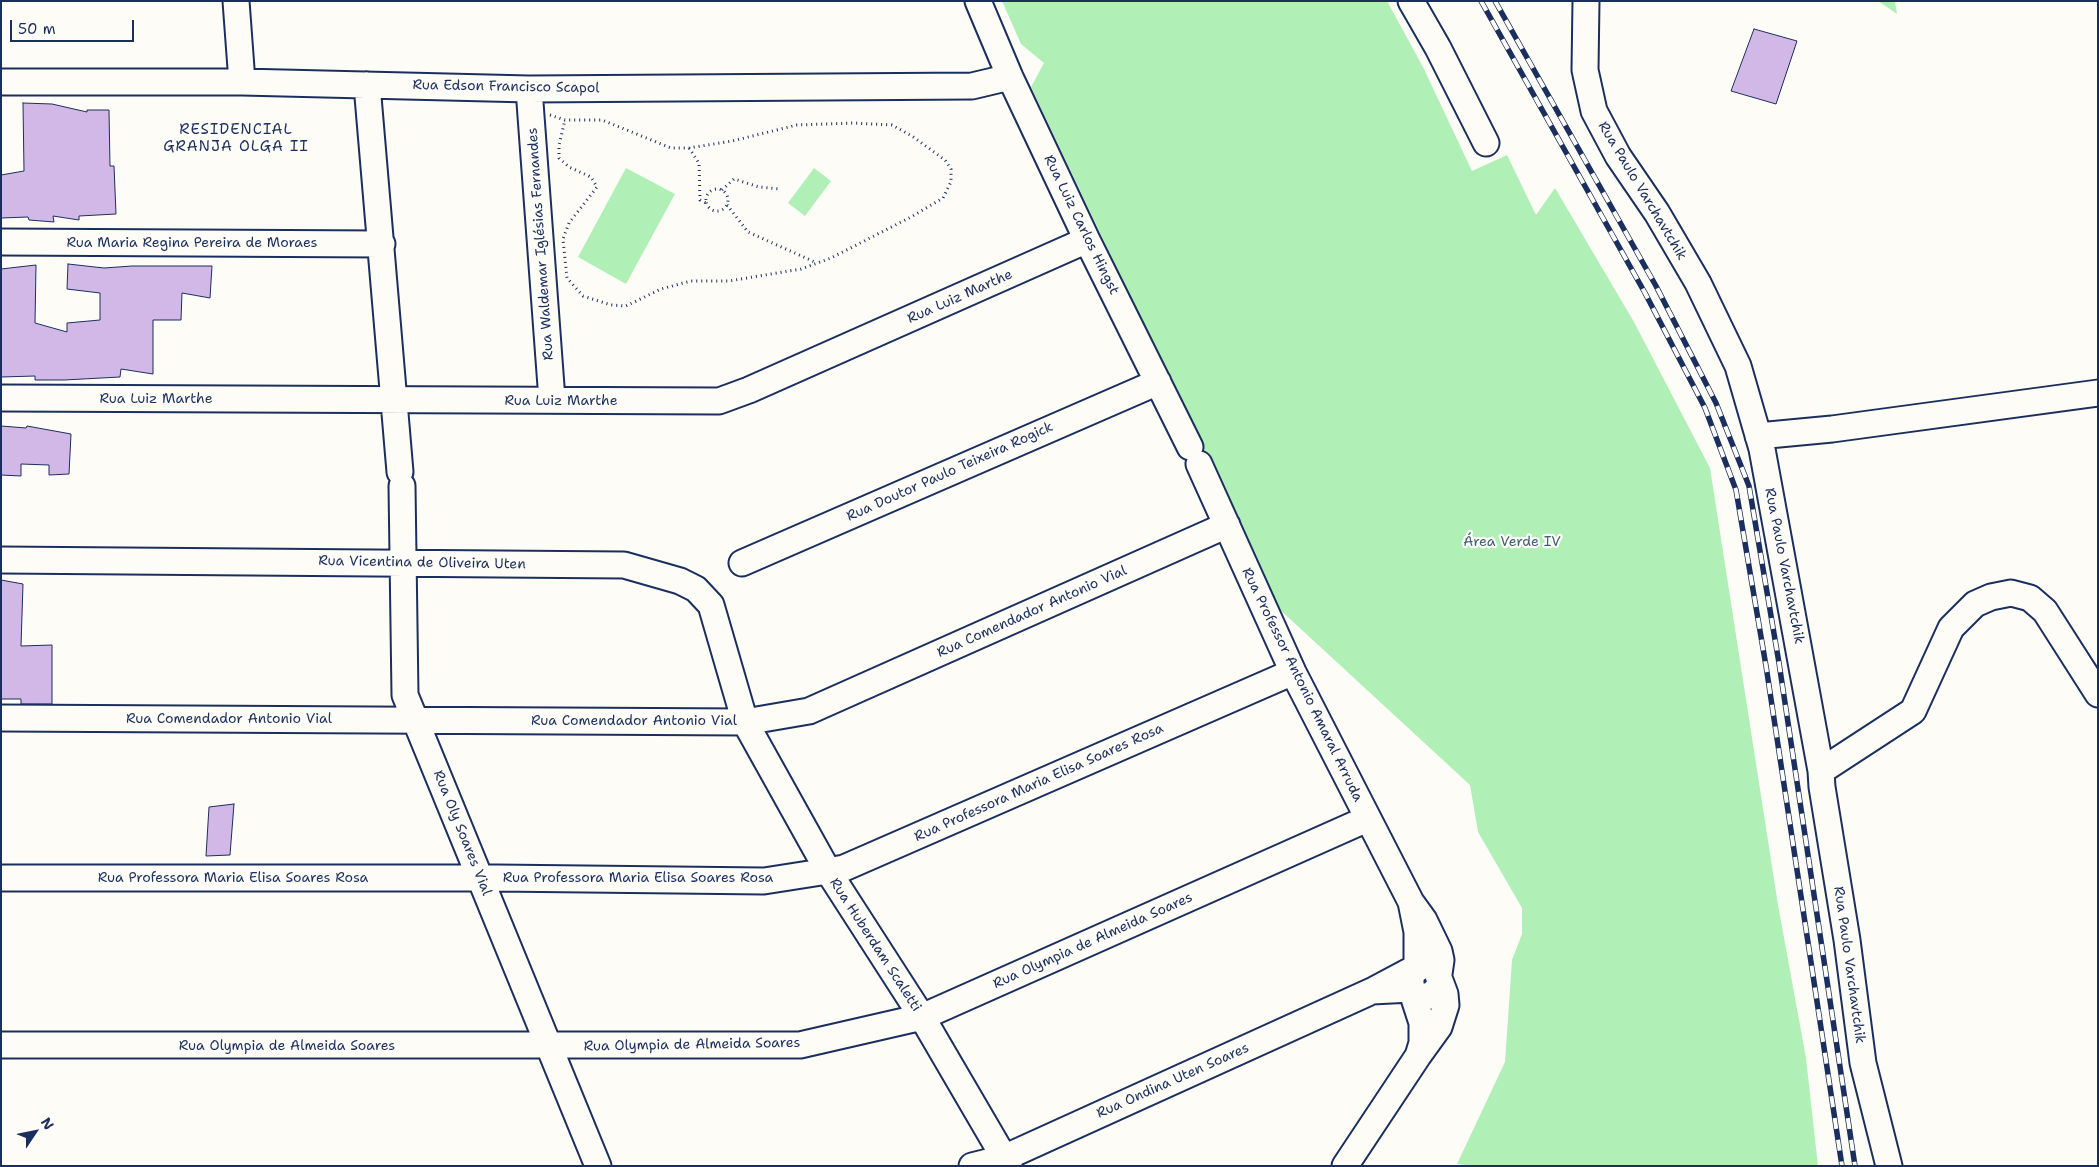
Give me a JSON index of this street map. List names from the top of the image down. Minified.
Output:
{"streets":{"street":["Rua Edson Francisco Scapol","Rua Paulo Varchavtchik","Rua Luiz Carlos Hingst","Rua Maria Regina Pereira de Moraes","Rua Waldemar Iglésias Fernandes","Rua Luiz Marthe","Rua Doutor Paulo Teixeira Rogick","Rua Vicentina de Oliveira Uten","Rua Comendador Antonio Vial","Rua Professor Antonio Amaral Arruda","Rua Professora Maria Elisa Soares Rosa","Rua Oly Soares Vial","Rua Olympia de Almeida Soares","Rua Huberdam Scaletti","Rua Ondina Uten Soares"]},"crossings":[["Rua Edson Francisco Scapol","Rua Luiz Carlos Hingst"],["Rua Edson Francisco Scapol","Rua Waldemar Iglésias Fernandes"],["Rua Edson Francisco Scapol","Rua Oly Soares Vial"],["Rua Luiz Carlos Hingst","Rua Luiz Marthe"],["Rua Luiz Carlos Hingst","Rua Doutor Paulo Teixeira Rogick"],["Rua Luiz Carlos Hingst","Rua Professor Antonio Amaral Arruda"],["Rua Maria Regina Pereira de Moraes","Rua Oly Soares Vial"],["Rua Waldemar Iglésias Fernandes","Rua Luiz Marthe"],["Rua Luiz Marthe","Rua Oly Soares Vial"],["Rua Vicentina de Oliveira Uten","Rua Comendador Antonio Vial"],["Rua Vicentina de Oliveira Uten","Rua Oly Soares Vial"],["Rua Vicentina de Oliveira Uten","Rua Huberdam Scaletti"],["Rua Comendador Antonio Vial","Rua Professor Antonio Amaral Arruda"],["Rua Comendador Antonio Vial","Rua Oly Soares Vial"],["Rua Comendador Antonio Vial","Rua Huberdam Scaletti"],["Rua Professor Antonio Amaral Arruda","Rua Professora Maria Elisa Soares Rosa"],["Rua Professor Antonio Amaral Arruda","Rua Olympia de Almeida Soares"],["Rua Professor Antonio Amaral Arruda","Rua Ondina Uten Soares"],["Rua Professora Maria Elisa Soares Rosa","Rua Oly Soares Vial"],["Rua Professora Maria Elisa Soares Rosa","Rua Huberdam Scaletti"],["Rua Oly Soares Vial","Rua Olympia de Almeida Soares"],["Rua Olympia de Almeida Soares","Rua Huberdam Scaletti"],["Rua Huberdam Scaletti","Rua Ondina Uten Soares"]],"districts":["RESIDENCIAL GRANJA OLGA II"],"parks":["Área Verde IV"],"scale_bar":"50 m","north":"top right"}
